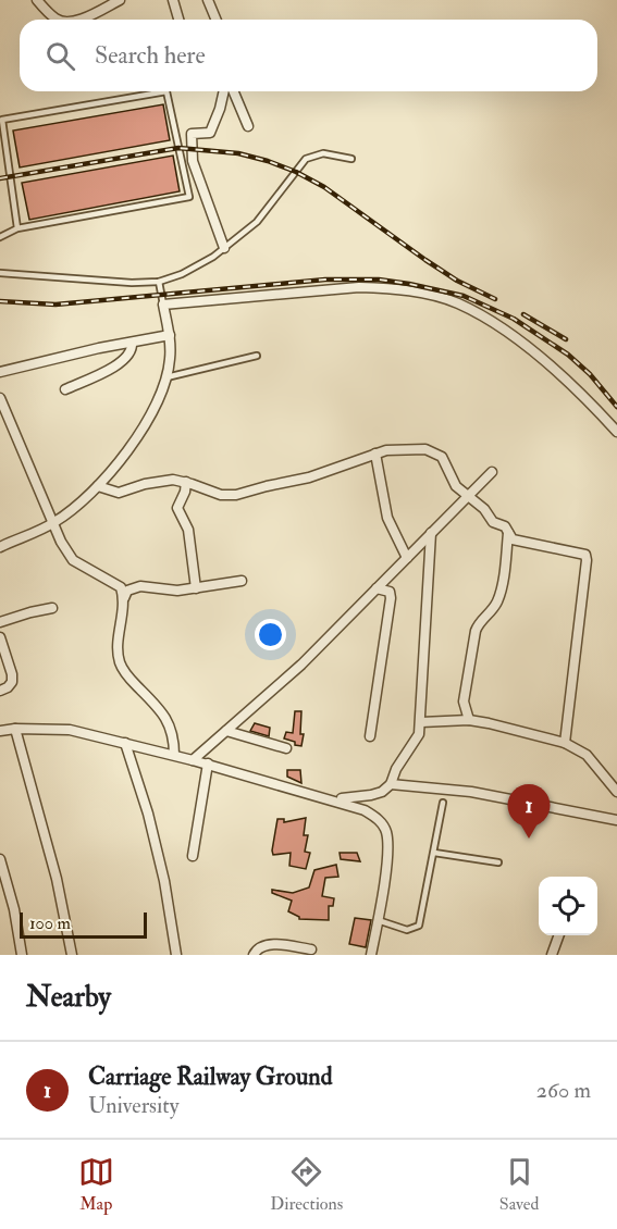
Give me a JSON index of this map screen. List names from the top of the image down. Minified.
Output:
{"scale_bar":"100 m","page":{"search":"Search here","pins":"1","scale":"100 m","heading":"Nearby","list":[{"mark":"1","name":"Carriage Railway Ground","note":"University","value":"260 m"}],"nav":["Map","Directions","Saved"]}}
